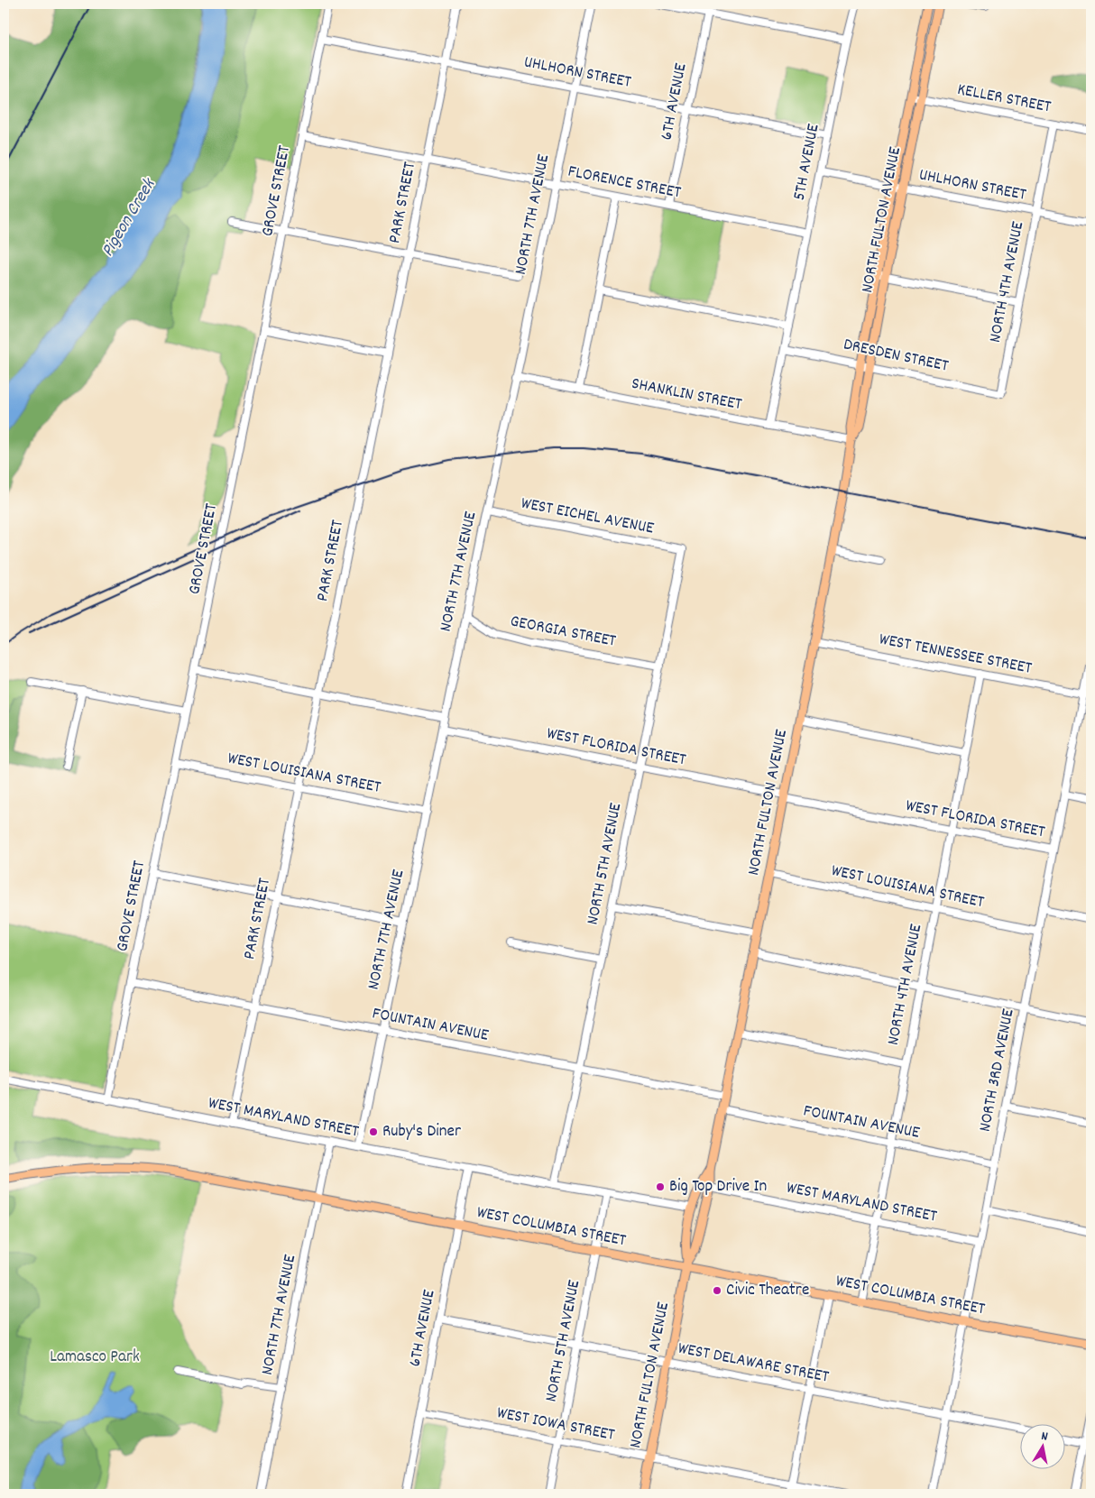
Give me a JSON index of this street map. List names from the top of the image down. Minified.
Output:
{"streets":{"main road":["NORTH FULTON AVENUE","WEST COLUMBIA STREET"],"street":["UHLHORN STREET","KELLER STREET","6TH AVENUE","5TH AVENUE","FLORENCE STREET","GROVE STREET","PARK STREET","NORTH 7TH AVENUE","NORTH 4TH AVENUE","DRESDEN STREET","SHANKLIN STREET","WEST EICHEL AVENUE","GEORGIA STREET","WEST TENNESSEE STREET","WEST FLORIDA STREET","WEST LOUISIANA STREET","NORTH 5TH AVENUE","FOUNTAIN AVENUE","NORTH 3RD AVENUE","WEST MARYLAND STREET","WEST DELAWARE STREET","WEST IOWA STREET"]},"crossings":[["UHLHORN STREET","6TH AVENUE"],["UHLHORN STREET","5TH AVENUE"],["UHLHORN STREET","GROVE STREET"],["UHLHORN STREET","PARK STREET"],["UHLHORN STREET","NORTH 7TH AVENUE"],["UHLHORN STREET","NORTH FULTON AVENUE"],["UHLHORN STREET","NORTH 4TH AVENUE"],["KELLER STREET","NORTH FULTON AVENUE"],["KELLER STREET","NORTH 4TH AVENUE"],["6TH AVENUE","FLORENCE STREET"],["6TH AVENUE","WEST MARYLAND STREET"],["6TH AVENUE","WEST COLUMBIA STREET"],["6TH AVENUE","WEST DELAWARE STREET"],["6TH AVENUE","WEST IOWA STREET"],["5TH AVENUE","FLORENCE STREET"],["FLORENCE STREET","GROVE STREET"],["FLORENCE STREET","PARK STREET"],["FLORENCE STREET","NORTH 7TH AVENUE"],["GROVE STREET","WEST LOUISIANA STREET"],["GROVE STREET","FOUNTAIN AVENUE"],["GROVE STREET","WEST MARYLAND STREET"],["PARK STREET","WEST LOUISIANA STREET"],["PARK STREET","FOUNTAIN AVENUE"],["PARK STREET","WEST MARYLAND STREET"],["NORTH 7TH AVENUE","SHANKLIN STREET"],["NORTH 7TH AVENUE","WEST EICHEL AVENUE"],["NORTH 7TH AVENUE","GEORGIA STREET"],["NORTH 7TH AVENUE","WEST FLORIDA STREET"],["NORTH 7TH AVENUE","WEST LOUISIANA STREET"],["NORTH 7TH AVENUE","FOUNTAIN AVENUE"],["NORTH 7TH AVENUE","WEST MARYLAND STREET"],["NORTH 7TH AVENUE","WEST COLUMBIA STREET"],["NORTH FULTON AVENUE","DRESDEN STREET"],["NORTH FULTON AVENUE","SHANKLIN STREET"],["NORTH FULTON AVENUE","WEST TENNESSEE STREET"],["NORTH FULTON AVENUE","WEST FLORIDA STREET"],["NORTH FULTON AVENUE","WEST LOUISIANA STREET"],["NORTH FULTON AVENUE","FOUNTAIN AVENUE"],["NORTH FULTON AVENUE","WEST MARYLAND STREET"],["NORTH FULTON AVENUE","WEST COLUMBIA STREET"],["NORTH FULTON AVENUE","WEST DELAWARE STREET"],["NORTH FULTON AVENUE","WEST IOWA STREET"],["NORTH 4TH AVENUE","DRESDEN STREET"],["NORTH 4TH AVENUE","WEST TENNESSEE STREET"],["NORTH 4TH AVENUE","WEST FLORIDA STREET"],["NORTH 4TH AVENUE","WEST LOUISIANA STREET"],["NORTH 4TH AVENUE","FOUNTAIN AVENUE"],["NORTH 4TH AVENUE","WEST MARYLAND STREET"],["NORTH 4TH AVENUE","WEST COLUMBIA STREET"],["WEST EICHEL AVENUE","NORTH 5TH AVENUE"],["GEORGIA STREET","NORTH 5TH AVENUE"],["WEST TENNESSEE STREET","NORTH 3RD AVENUE"],["WEST FLORIDA STREET","NORTH 5TH AVENUE"],["WEST FLORIDA STREET","NORTH 3RD AVENUE"],["WEST LOUISIANA STREET","NORTH 3RD AVENUE"],["NORTH 5TH AVENUE","FOUNTAIN AVENUE"],["NORTH 5TH AVENUE","WEST MARYLAND STREET"],["NORTH 5TH AVENUE","WEST COLUMBIA STREET"],["NORTH 5TH AVENUE","WEST DELAWARE STREET"],["NORTH 5TH AVENUE","WEST IOWA STREET"],["FOUNTAIN AVENUE","NORTH 3RD AVENUE"],["NORTH 3RD AVENUE","WEST MARYLAND STREET"],["NORTH 3RD AVENUE","WEST COLUMBIA STREET"],["NORTH 3RD AVENUE","WEST DELAWARE STREET"]],"water":["Pigeon Creek"],"parks":["Lamasco Park"],"places":["Ruby's Diner","Big Top Drive In","Civic Theatre"],"north":"top"}
